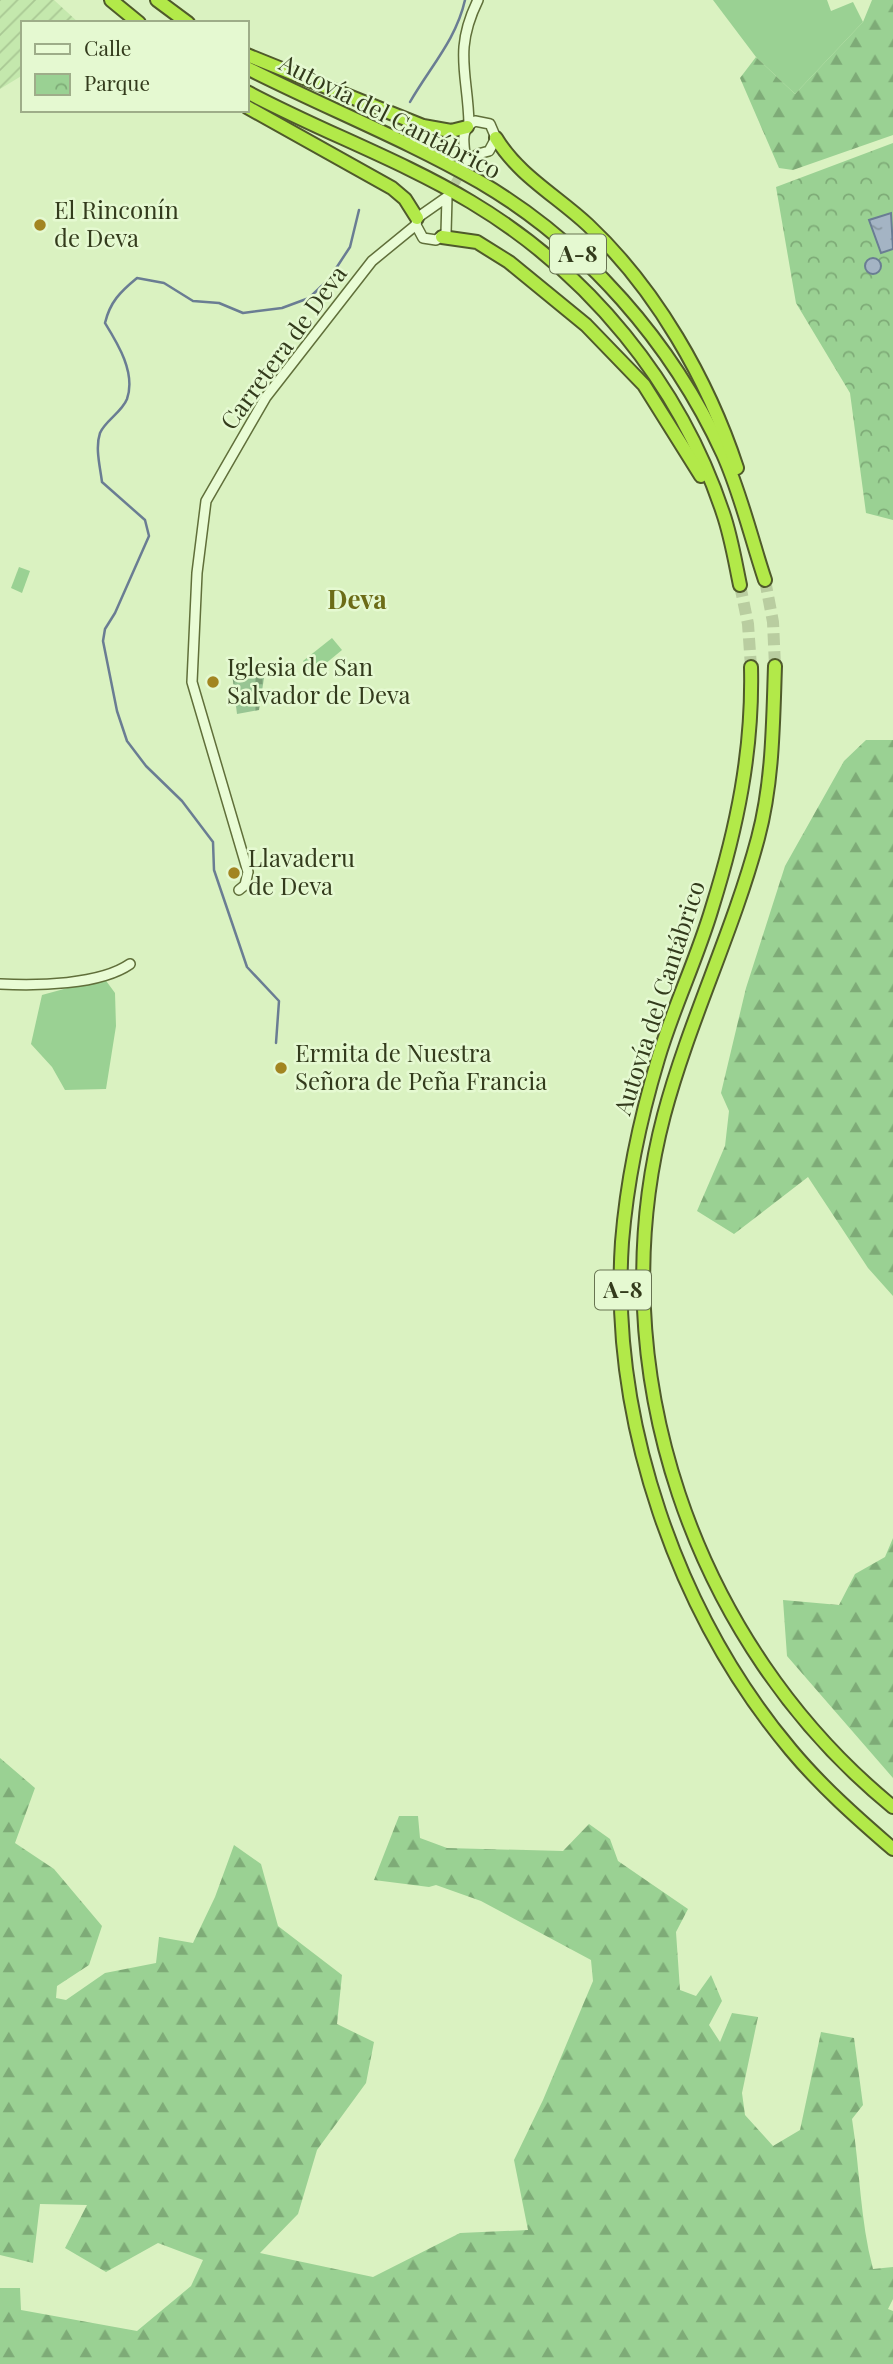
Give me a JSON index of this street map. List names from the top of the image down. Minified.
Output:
{"streets":{"highway":["Autovía del Cantábrico","A-8"],"street":["Carretera de Deva"]},"crossings":[["Autovía del Cantábrico","Carretera de Deva"]],"districts":["Deva"],"places":["El Rinconín de Deva","Iglesia de San Salvador de Deva","Llavaderu de Deva","Ermita de Nuestra Señora de Peña Francia"],"legend":["Calle","Parque"]}
